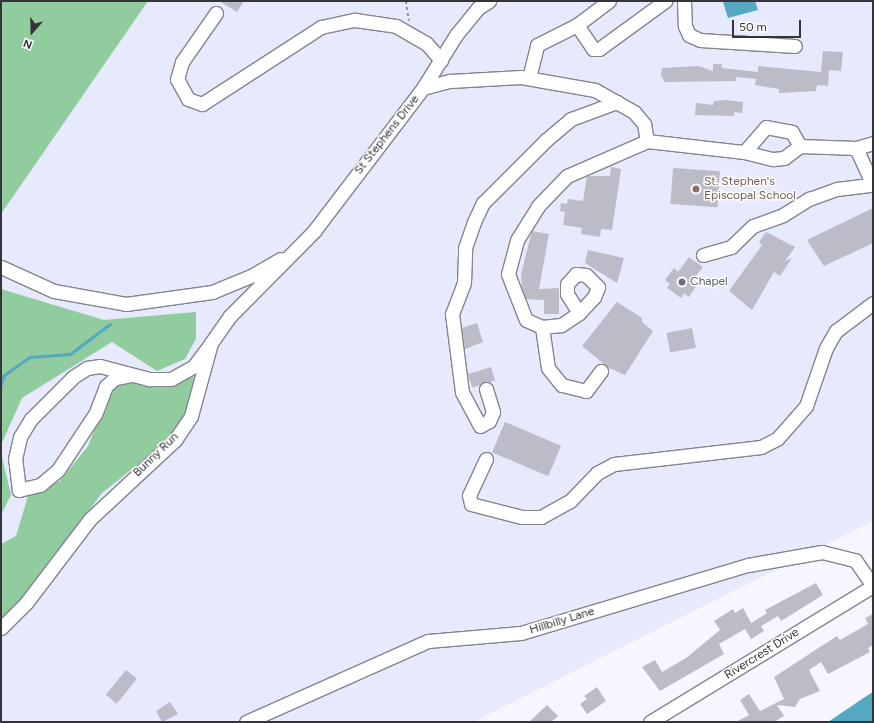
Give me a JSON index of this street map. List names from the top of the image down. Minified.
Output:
{"streets":{"street":["St Stephens Drive","Bunny Run","Hillbilly Lane","Rivercrest Drive"]},"crossings":[["St Stephens Drive","Bunny Run"],["Hillbilly Lane","Rivercrest Drive"]],"places":["St. Stephen's Episcopal School","Chapel"],"scale_bar":"50 m","north":"bottom"}
